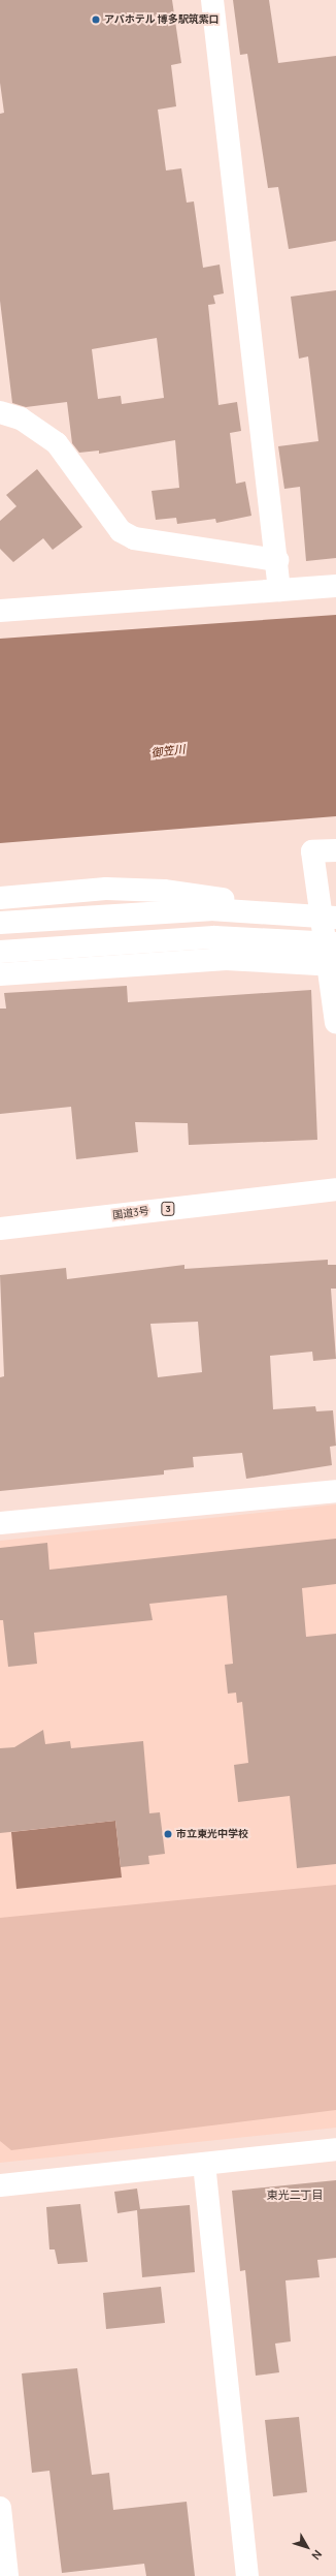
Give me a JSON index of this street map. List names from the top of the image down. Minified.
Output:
{"streets":{"main road":["3","国道3号"]},"districts":["東光二丁目"],"water":["御笠川"],"places":["アパホテル 博多駅筑紫口","市立東光中学校"],"north":"bottom right"}
